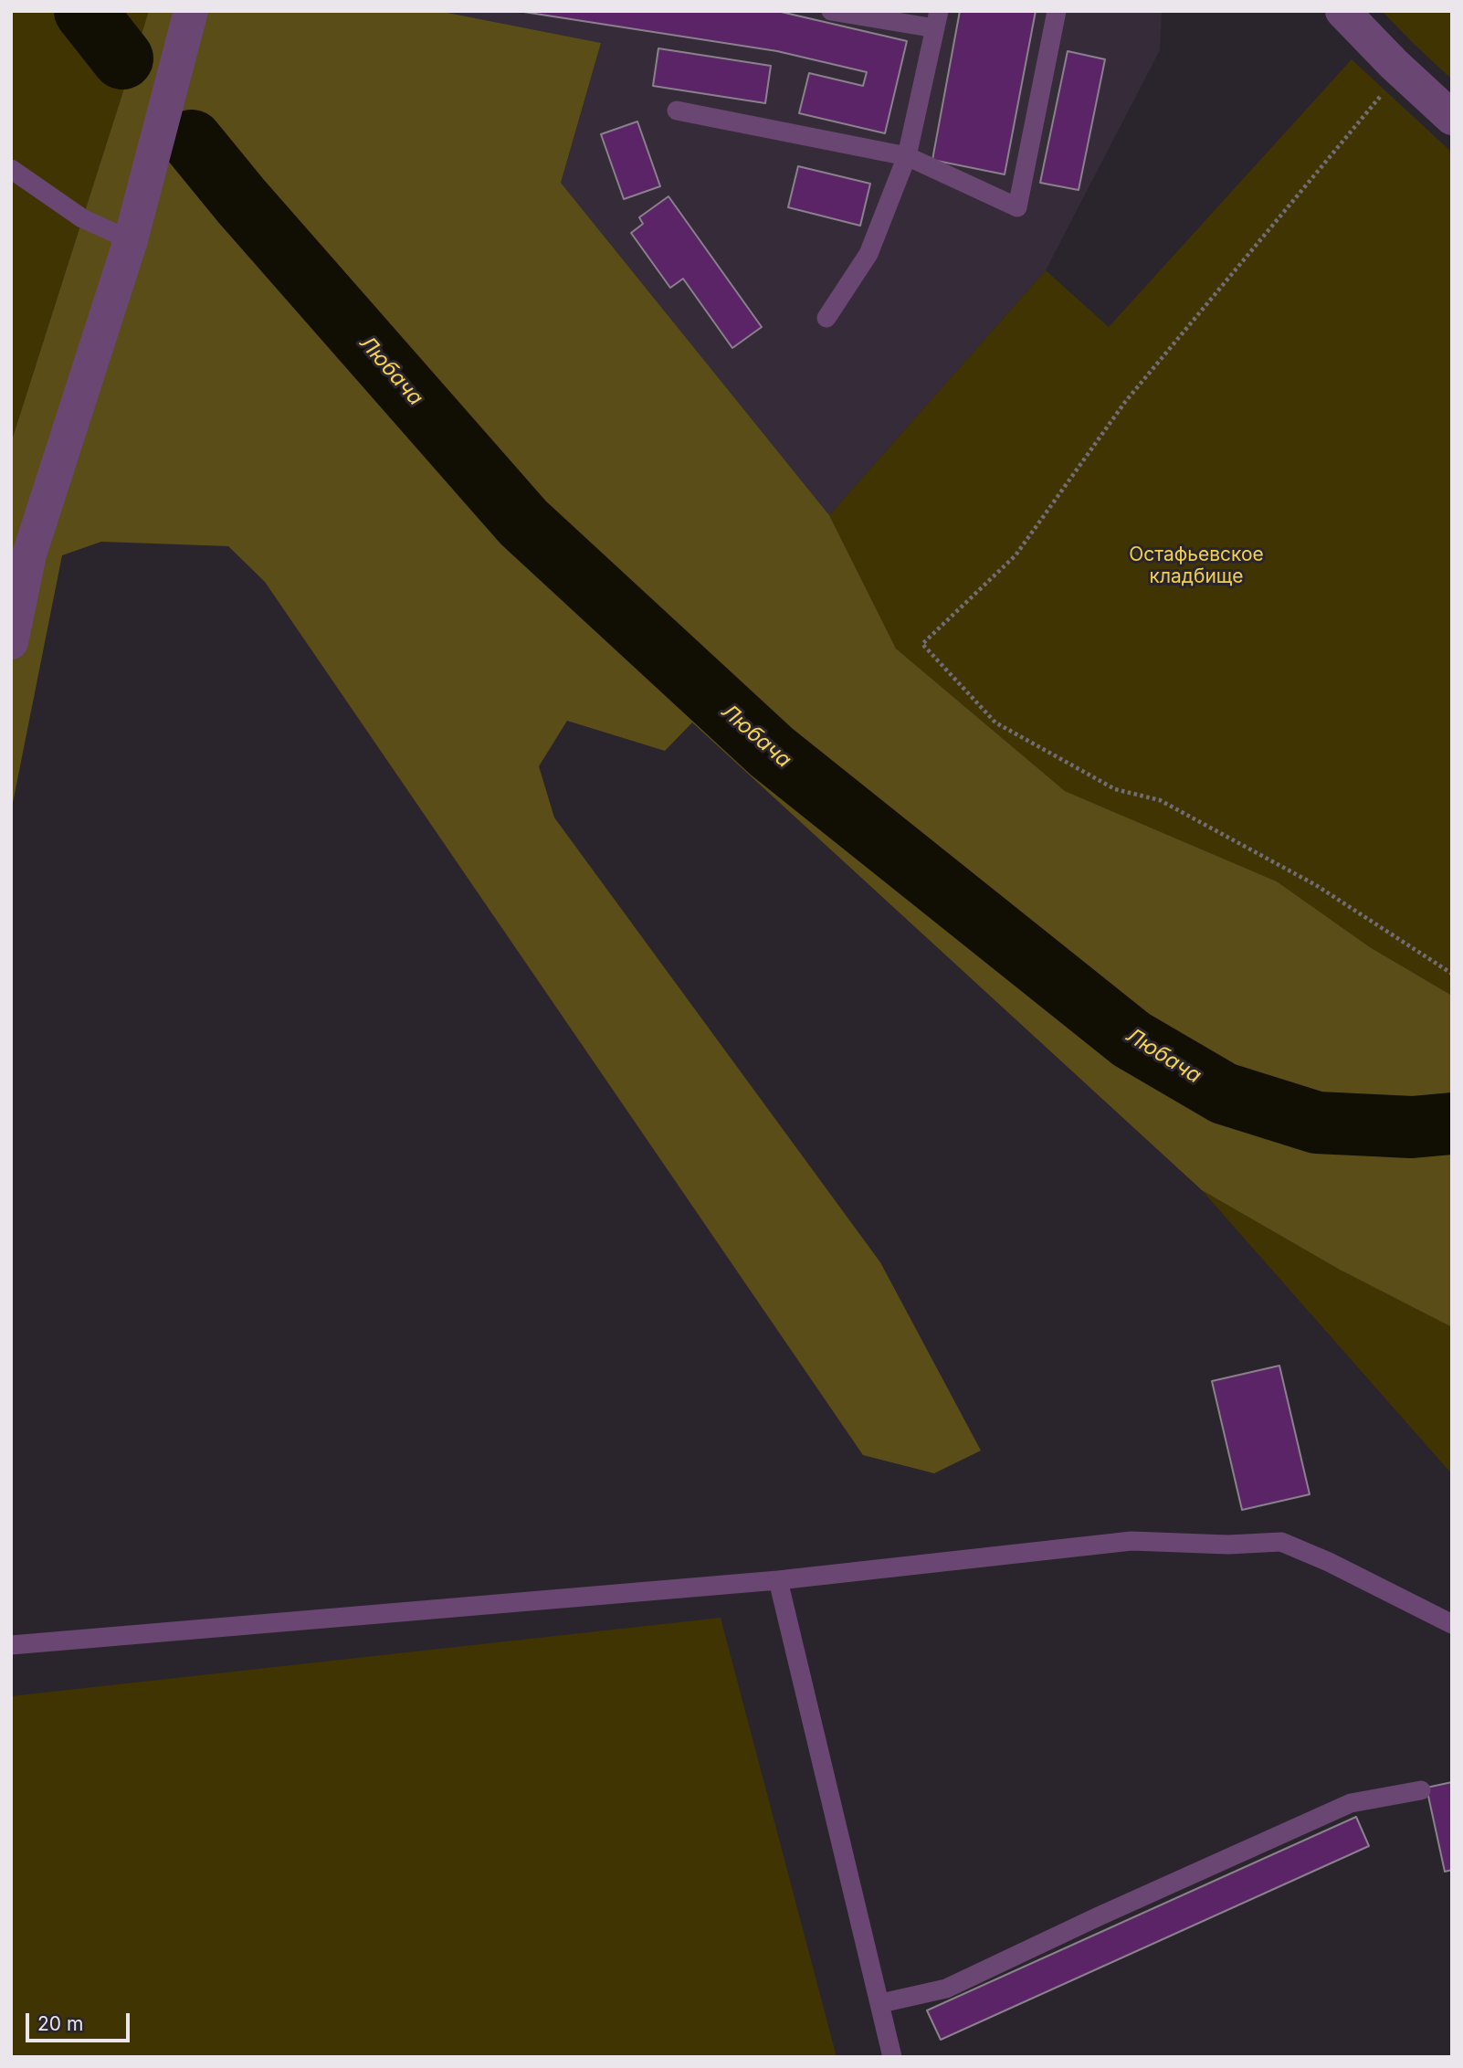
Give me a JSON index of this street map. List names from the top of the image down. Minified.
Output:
{"water":["Любача"],"parks":["Остафьевское кладбище"],"scale_bar":"20 m"}
